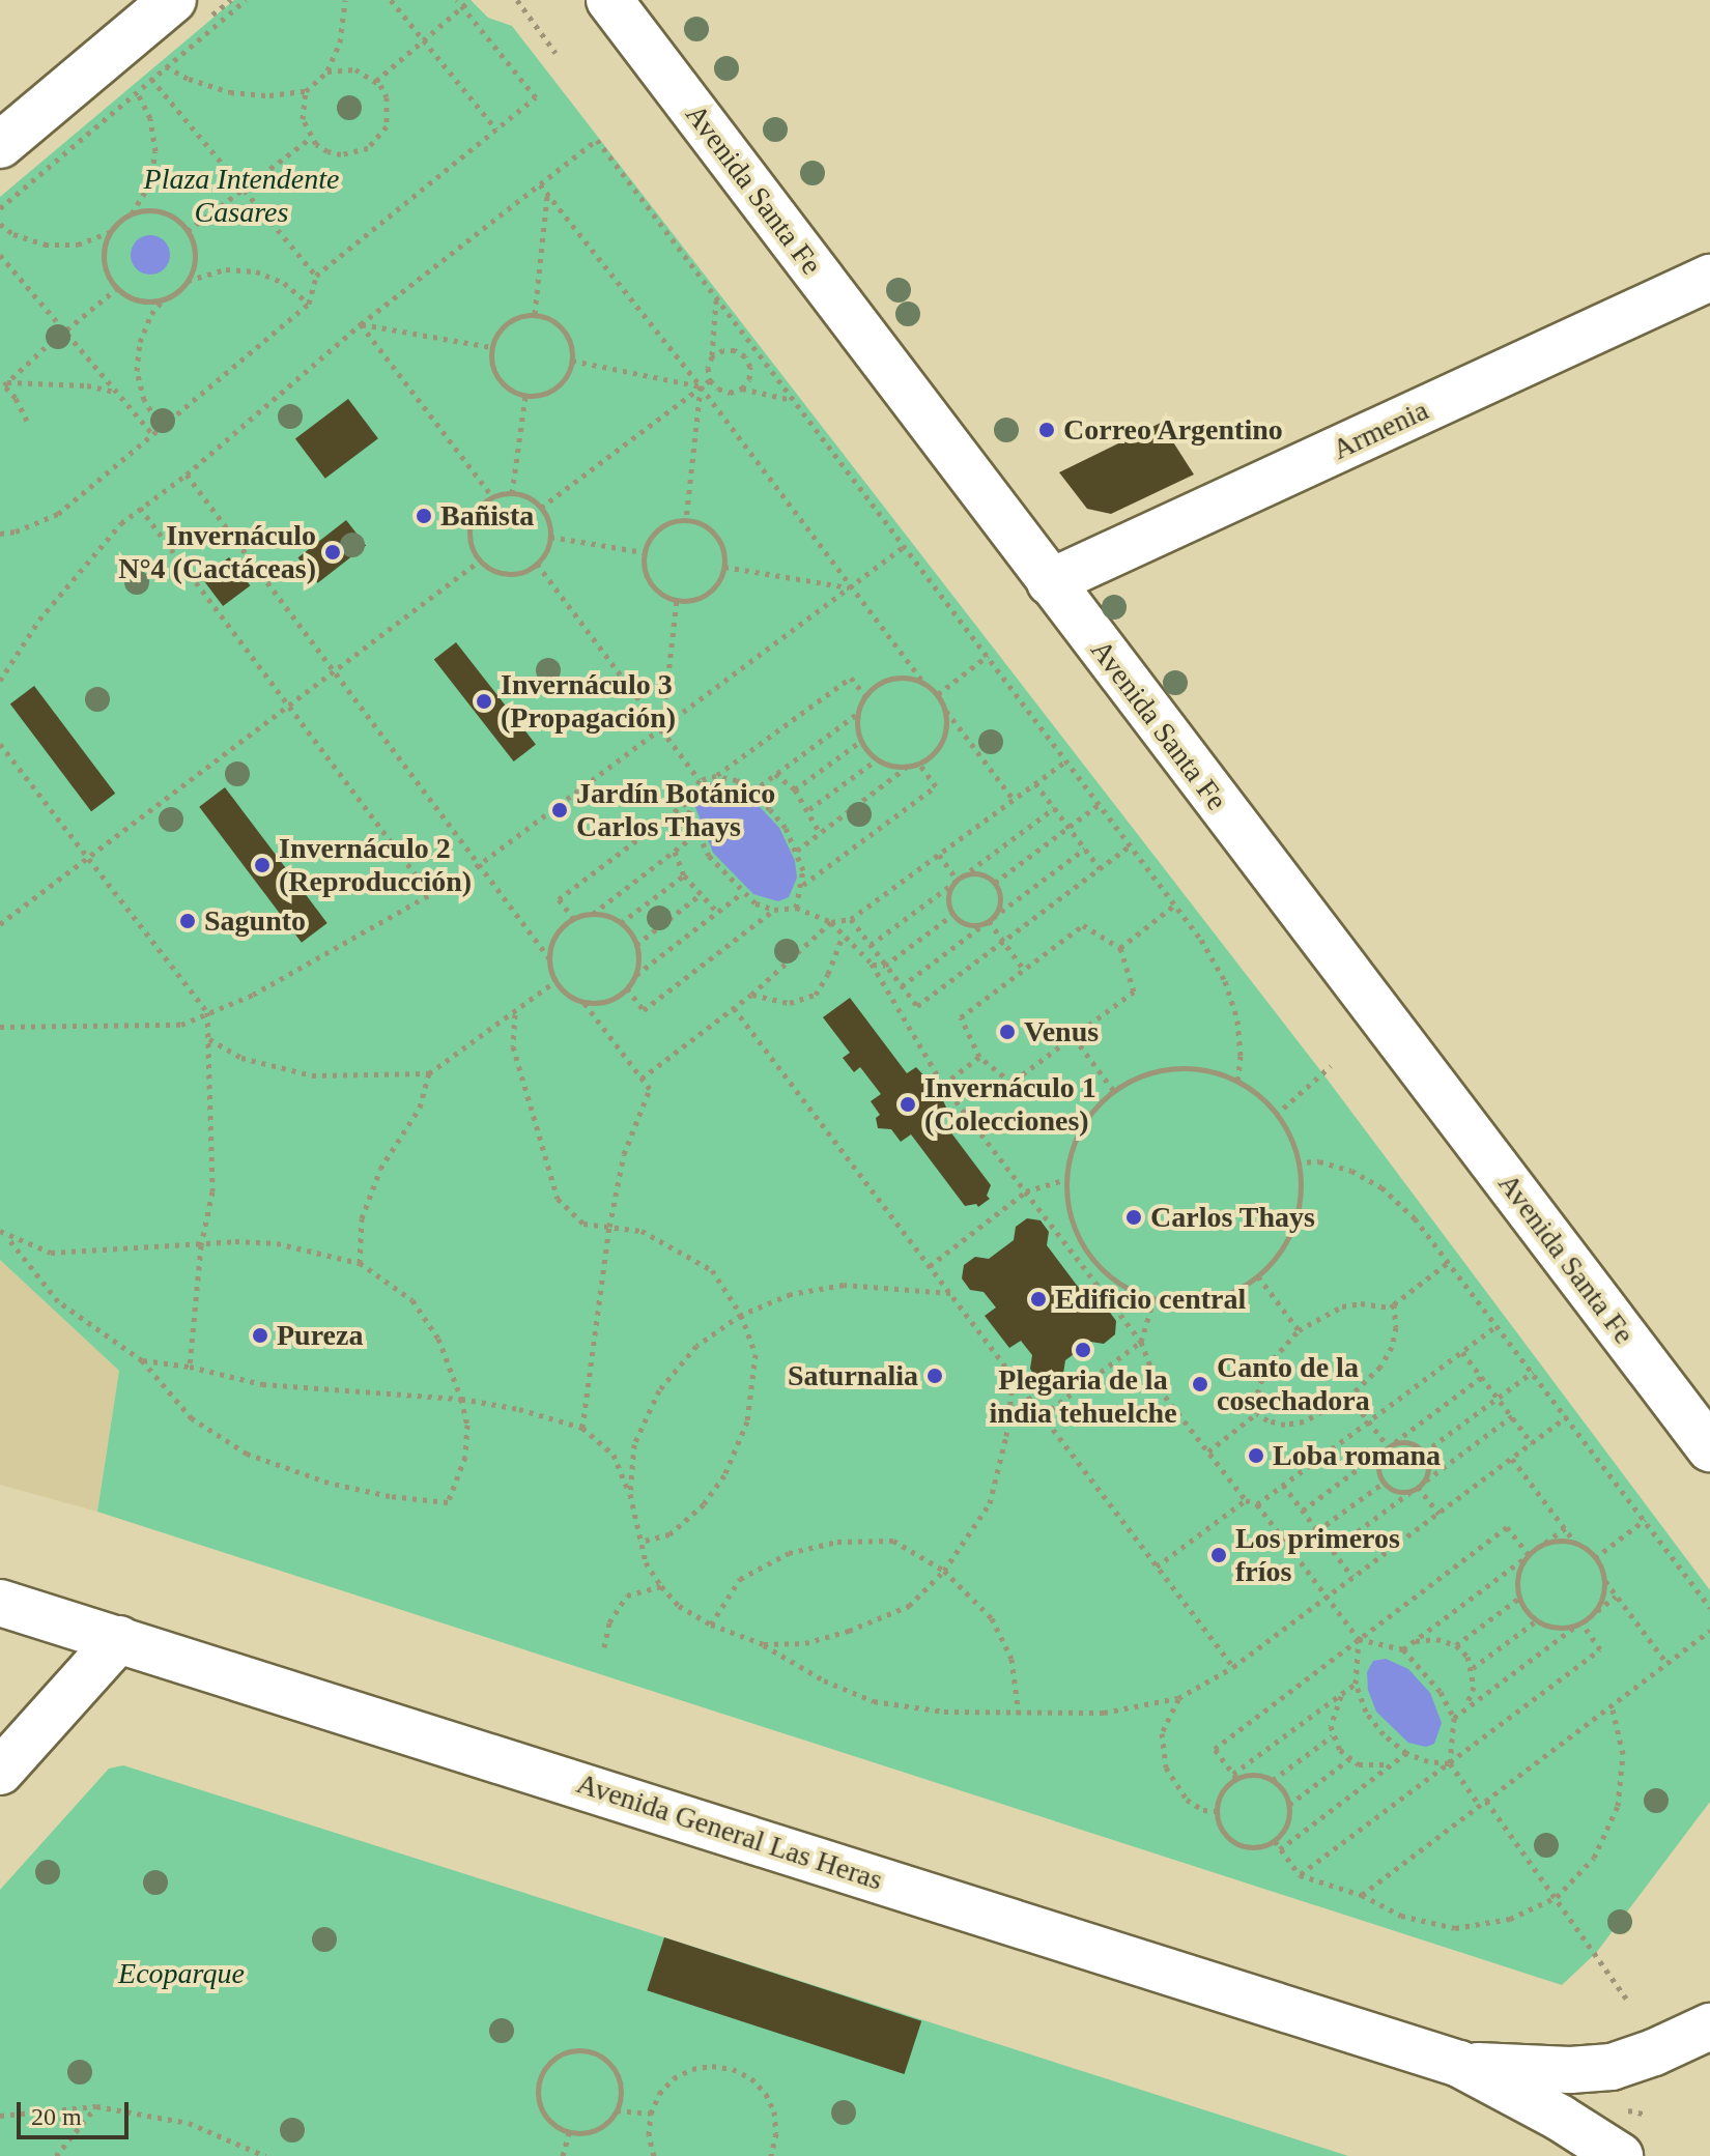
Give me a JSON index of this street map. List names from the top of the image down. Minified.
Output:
{"streets":{"main road":["Avenida Santa Fe","Armenia","Avenida General Las Heras"]},"crossings":[["Avenida Santa Fe","Armenia"]],"parks":["Plaza Intendente Casares","Ecoparque"],"places":["Correo Argentino","Bañista","Invernáculo N°4 (Cactáceas)","Invernáculo 3 (Propagación)","Jardín Botánico Carlos Thays","Invernáculo 2 (Reproducción)","Sagunto","Venus","Invernáculo 1 (Colecciones)","Carlos Thays","Edificio central","Pureza","Plegaria de la india tehuelche","Saturnalia","Canto de la cosechadora","Loba romana","Los primeros fríos"],"scale_bar":"20 m"}
